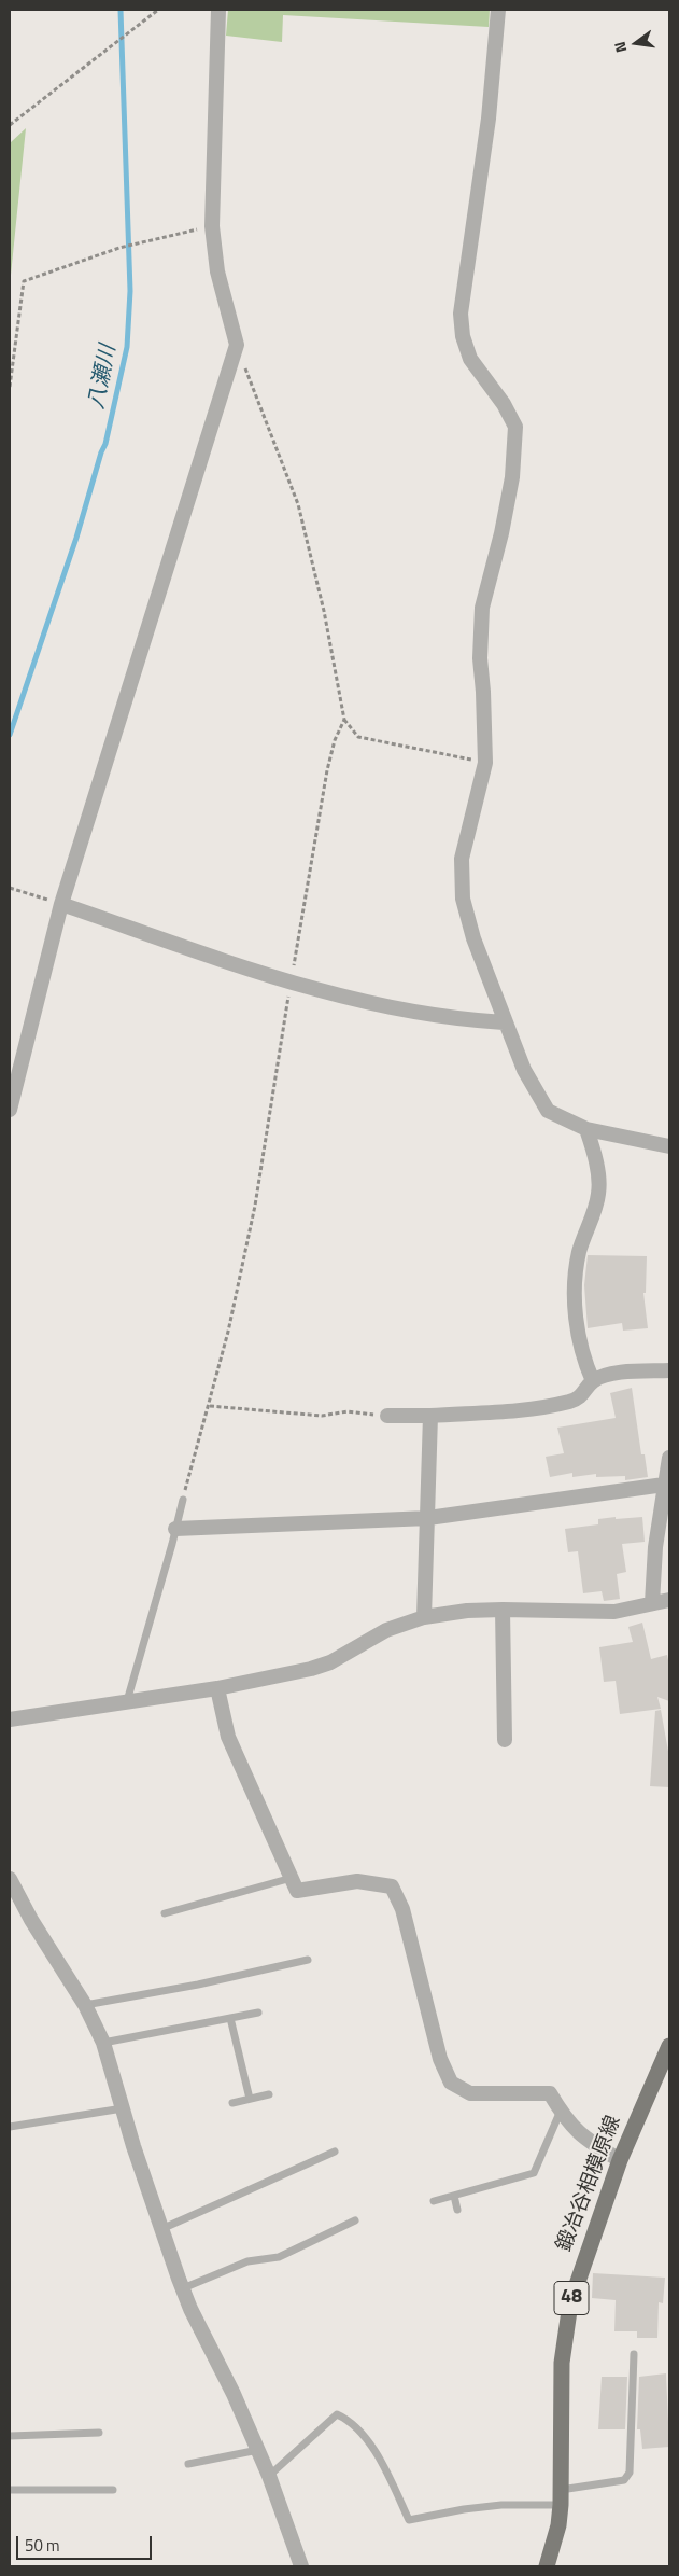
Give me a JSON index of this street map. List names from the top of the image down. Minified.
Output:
{"streets":{"main road":["鍛冶谷相模原線","48"]},"water":["八瀬川"],"scale_bar":"50 m","north":"left"}
